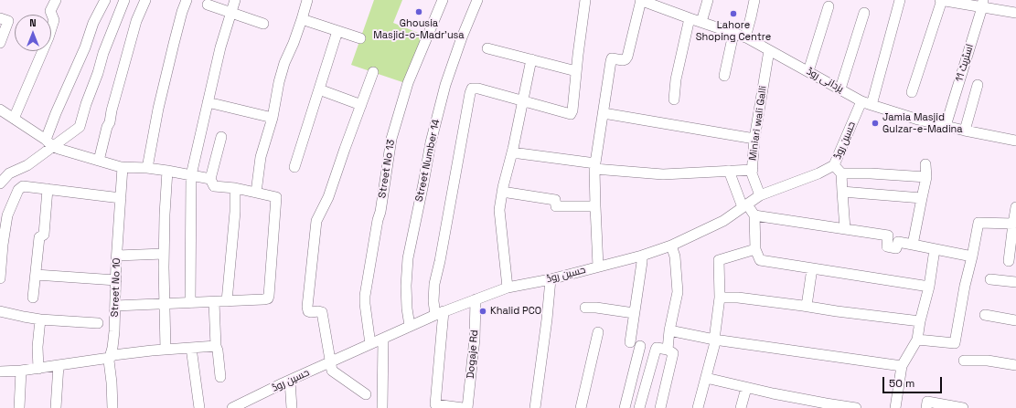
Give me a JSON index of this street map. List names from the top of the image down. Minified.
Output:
{"streets":{"street":["اسٹریٹ 11","یزدانی روڈ","Miniari wali Galli","حسین روڈ","Street Number 14","Street No 13","Street No 10","Dogaje Rd"]},"crossings":[["اسٹریٹ 11","یزدانی روڈ"],["یزدانی روڈ","Miniari wali Galli"],["یزدانی روڈ","حسین روڈ"],["Miniari wali Galli","حسین روڈ"],["حسین روڈ","Street Number 14"],["حسین روڈ","Street No 13"],["حسین روڈ","Dogaje Rd"]],"places":["Ghousia Masjid-o-Madr'usa","Lahore Shoping Centre","Jamia Masjid Gulzar-e-Madina","Khalid PCO"],"scale_bar":"50 m","north":"top"}
